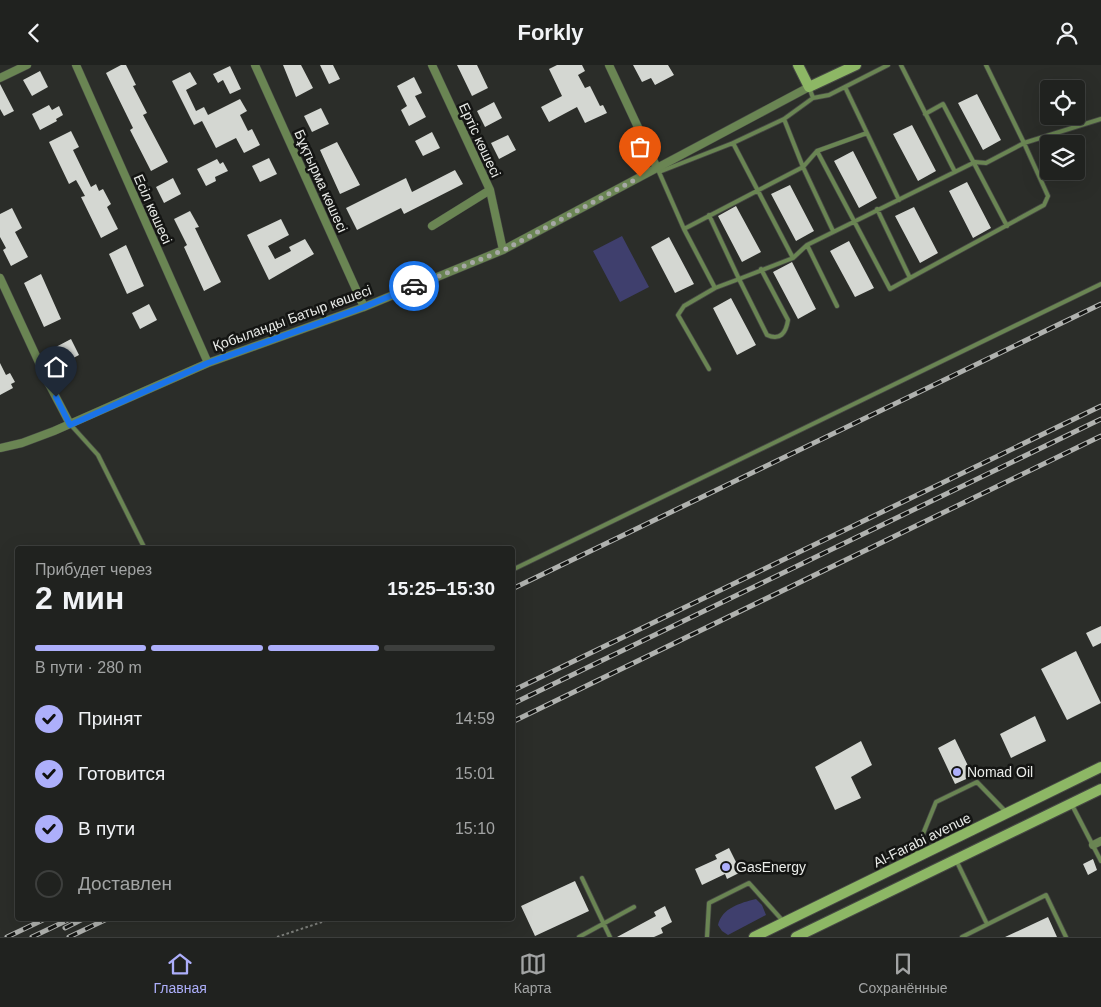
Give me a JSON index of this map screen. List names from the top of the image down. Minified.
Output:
{"streets":{"main road":["Қобыланды Батыр көшесі","Al-Farabi avenue"],"street":["Ертіс көшесі","Бұқтырма көшесі","Есіл көшесі"]},"crossings":[["Бұқтырма көшесі","Қобыланды Батыр көшесі"],["Есіл көшесі","Қобыланды Батыр көшесі"]],"places":["Nomad Oil","GasEnergy"],"page":{"header":"Forkly","heading":["2 мин","Прибудет через","15:25–15:30"],"bar":"В пути · 280 m","list":[["Принят","14:59"],["Готовится","15:01"],["В пути","15:10"],"Доставлен"],"tabs":["Главная","Карта","Сохранённые"]}}
